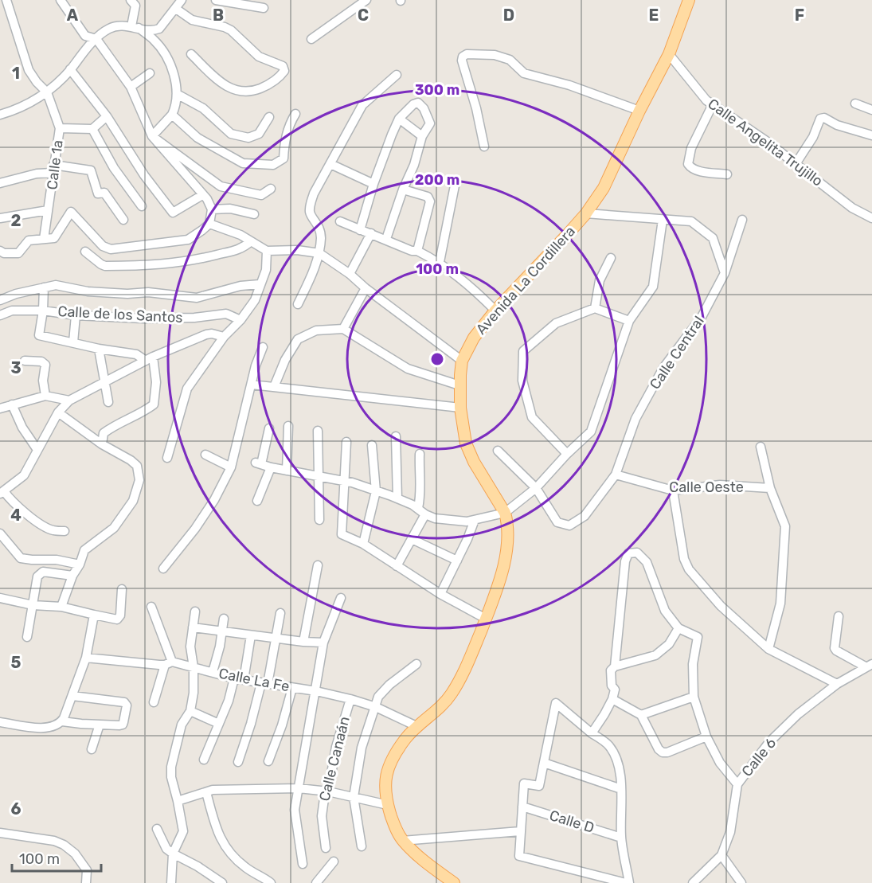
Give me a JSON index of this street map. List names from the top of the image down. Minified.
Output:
{"streets":{"main road":["Avenida La Cordillera"],"street":["Calle Angelita Trujillo","Calle 1a","Calle de los Santos","Calle Central","Calle Oeste","Calle La Fe","Calle 6","Calle Canaán","Calle D"]},"crossings":[["Calle Angelita Trujillo","Avenida La Cordillera"],["Avenida La Cordillera","Calle La Fe"],["Calle Central","Calle Oeste"],["Calle La Fe","Calle Canaán"]],"scale_bar":"100 m","grid":{"columns":["A","B","C","D","E","F"],"rows":["1","2","3","4","5","6"]},"rings":["300 m","200 m","100 m"]}
